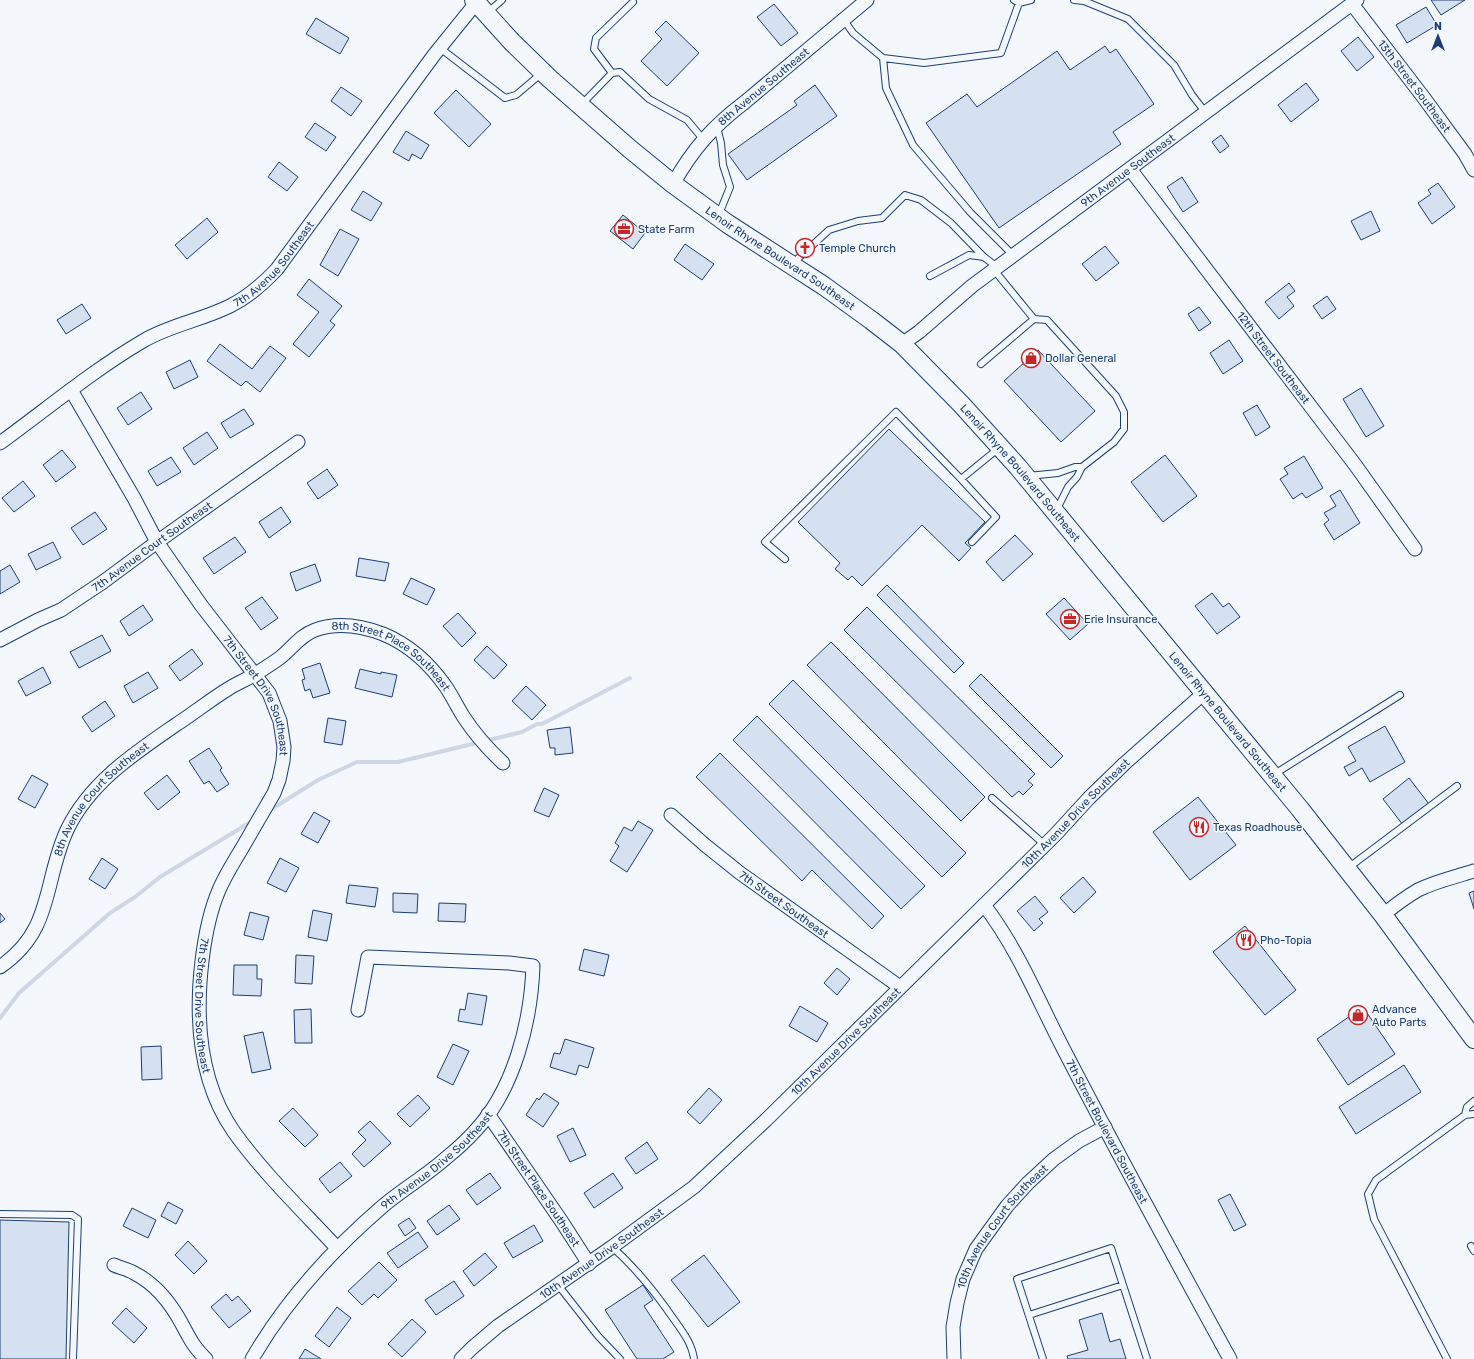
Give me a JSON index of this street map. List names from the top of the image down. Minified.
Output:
{"streets":{"main road":["Lenoir Rhyne Boulevard Southeast"],"street":["8th Avenue Southeast","13th Street Southeast","9th Avenue Southeast","7th Avenue Southeast","12th Street Southeast","7th Avenue Court Southeast","8th Street Place Southeast","7th Street Drive Southeast","8th Avenue Court Southeast","10th Avenue Drive Southeast","7th Street Southeast","7th Street Boulevard Southeast","9th Avenue Drive Southeast","7th Street Place Southeast","10th Avenue Court Southeast"]},"crossings":[["8th Avenue Southeast","Lenoir Rhyne Boulevard Southeast"],["13th Street Southeast","9th Avenue Southeast"],["9th Avenue Southeast","Lenoir Rhyne Boulevard Southeast"],["9th Avenue Southeast","12th Street Southeast"],["Lenoir Rhyne Boulevard Southeast","7th Avenue Southeast"],["Lenoir Rhyne Boulevard Southeast","10th Avenue Drive Southeast"],["7th Avenue Southeast","7th Street Drive Southeast"],["7th Avenue Court Southeast","7th Street Drive Southeast"],["8th Street Place Southeast","7th Street Drive Southeast"],["8th Street Place Southeast","8th Avenue Court Southeast"],["7th Street Drive Southeast","8th Avenue Court Southeast"],["7th Street Drive Southeast","9th Avenue Drive Southeast"],["10th Avenue Drive Southeast","7th Street Southeast"],["10th Avenue Drive Southeast","7th Street Boulevard Southeast"],["10th Avenue Drive Southeast","7th Street Place Southeast"],["7th Street Boulevard Southeast","10th Avenue Court Southeast"],["9th Avenue Drive Southeast","7th Street Place Southeast"]],"places":{"office":["State Farm","Erie Insurance"],"church":["Temple Church"],"shop":["Dollar General","Advance Auto Parts"],"restaurant":["Texas Roadhouse","Pho-Topia"]},"north":"top"}
